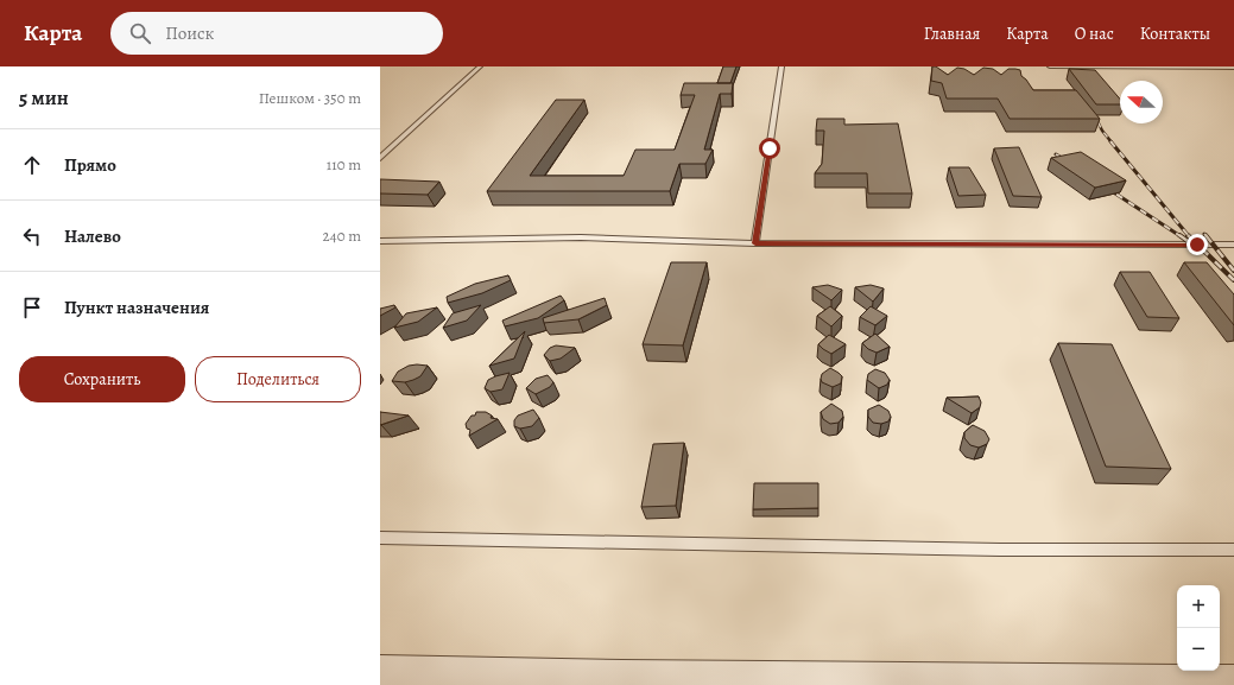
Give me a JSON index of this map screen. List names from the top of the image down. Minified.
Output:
{"north":"left","page":{"header":"Карта","search":"Поиск","nav":["Главная","Карта","О нас","Контакты"],"heading":["5 мин","Пешком · 350 m"],"list":[["Прямо","110 m"],["Налево","240 m"],"Пункт назначения"],"buttons":["Сохранить","Поделиться"],"map_buttons":["+","−"]}}
